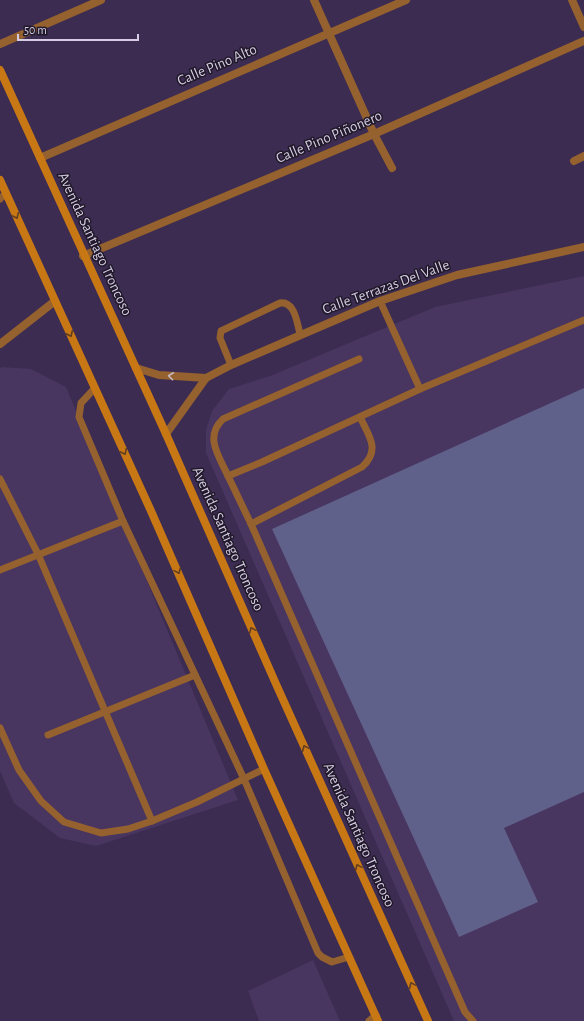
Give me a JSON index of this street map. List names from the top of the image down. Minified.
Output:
{"streets":{"main road":["Avenida Santiago Troncoso"],"street":["Calle Pino Alto","Calle Pino Piñonero","Calle Terrazas Del Valle"]},"crossings":[["Calle Pino Alto","Avenida Santiago Troncoso"],["Calle Pino Piñonero","Avenida Santiago Troncoso"],["Avenida Santiago Troncoso","Calle Terrazas Del Valle"]],"scale_bar":"50 m"}
